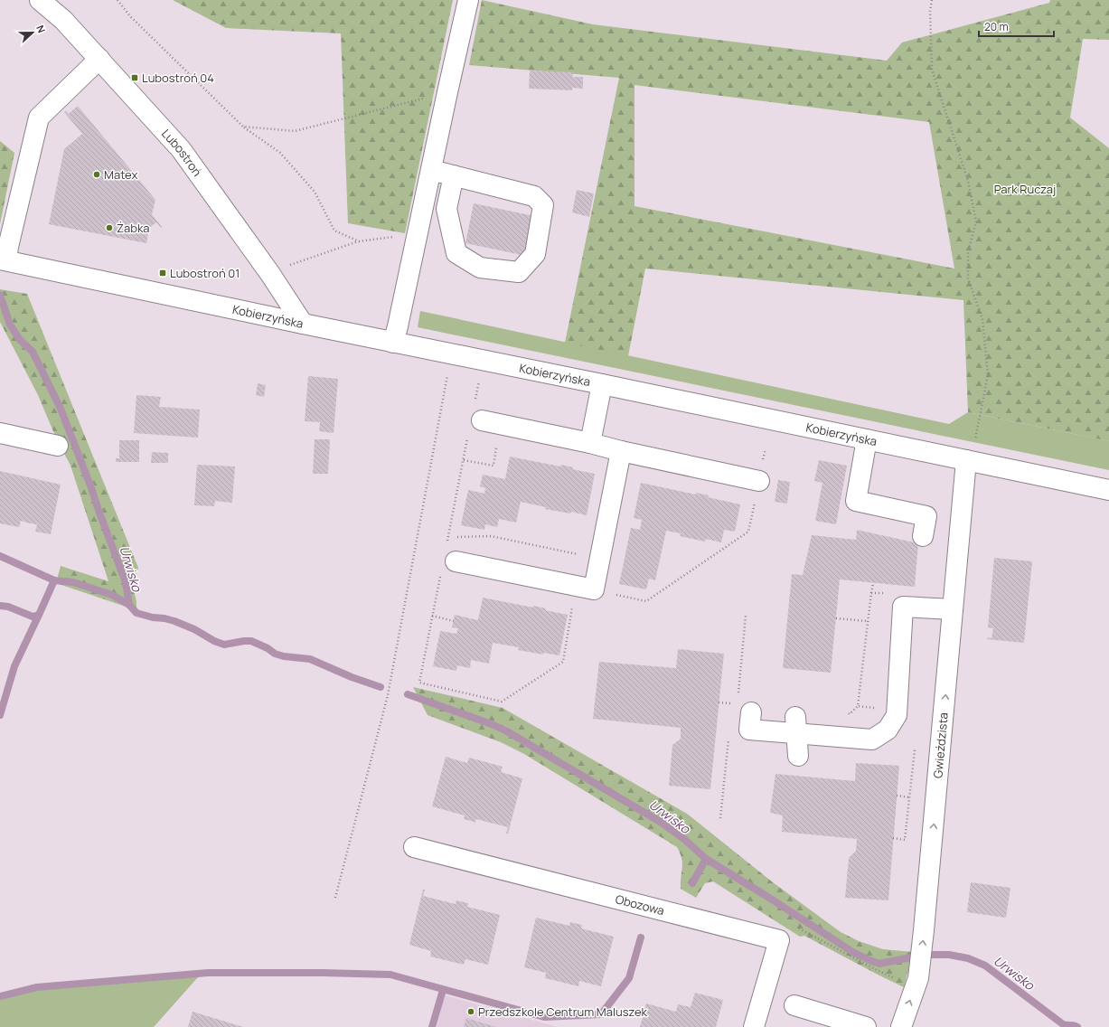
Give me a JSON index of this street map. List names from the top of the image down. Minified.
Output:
{"streets":{"street":["Lubostroń","Kobierzyńska","Gwieździsta","Obozowa"]},"crossings":[["Lubostroń","Kobierzyńska"],["Kobierzyńska","Gwieździsta"]],"one_way":["Gwieździsta"],"water":["Urwisko"],"parks":["Park Ruczaj"],"places":{"transit":["Lubostroń 04","Lubostroń 01"],"other":["Matex","Żabka","Przedszkole Centrum Maluszek"]},"scale_bar":"20 m","north":"right"}
